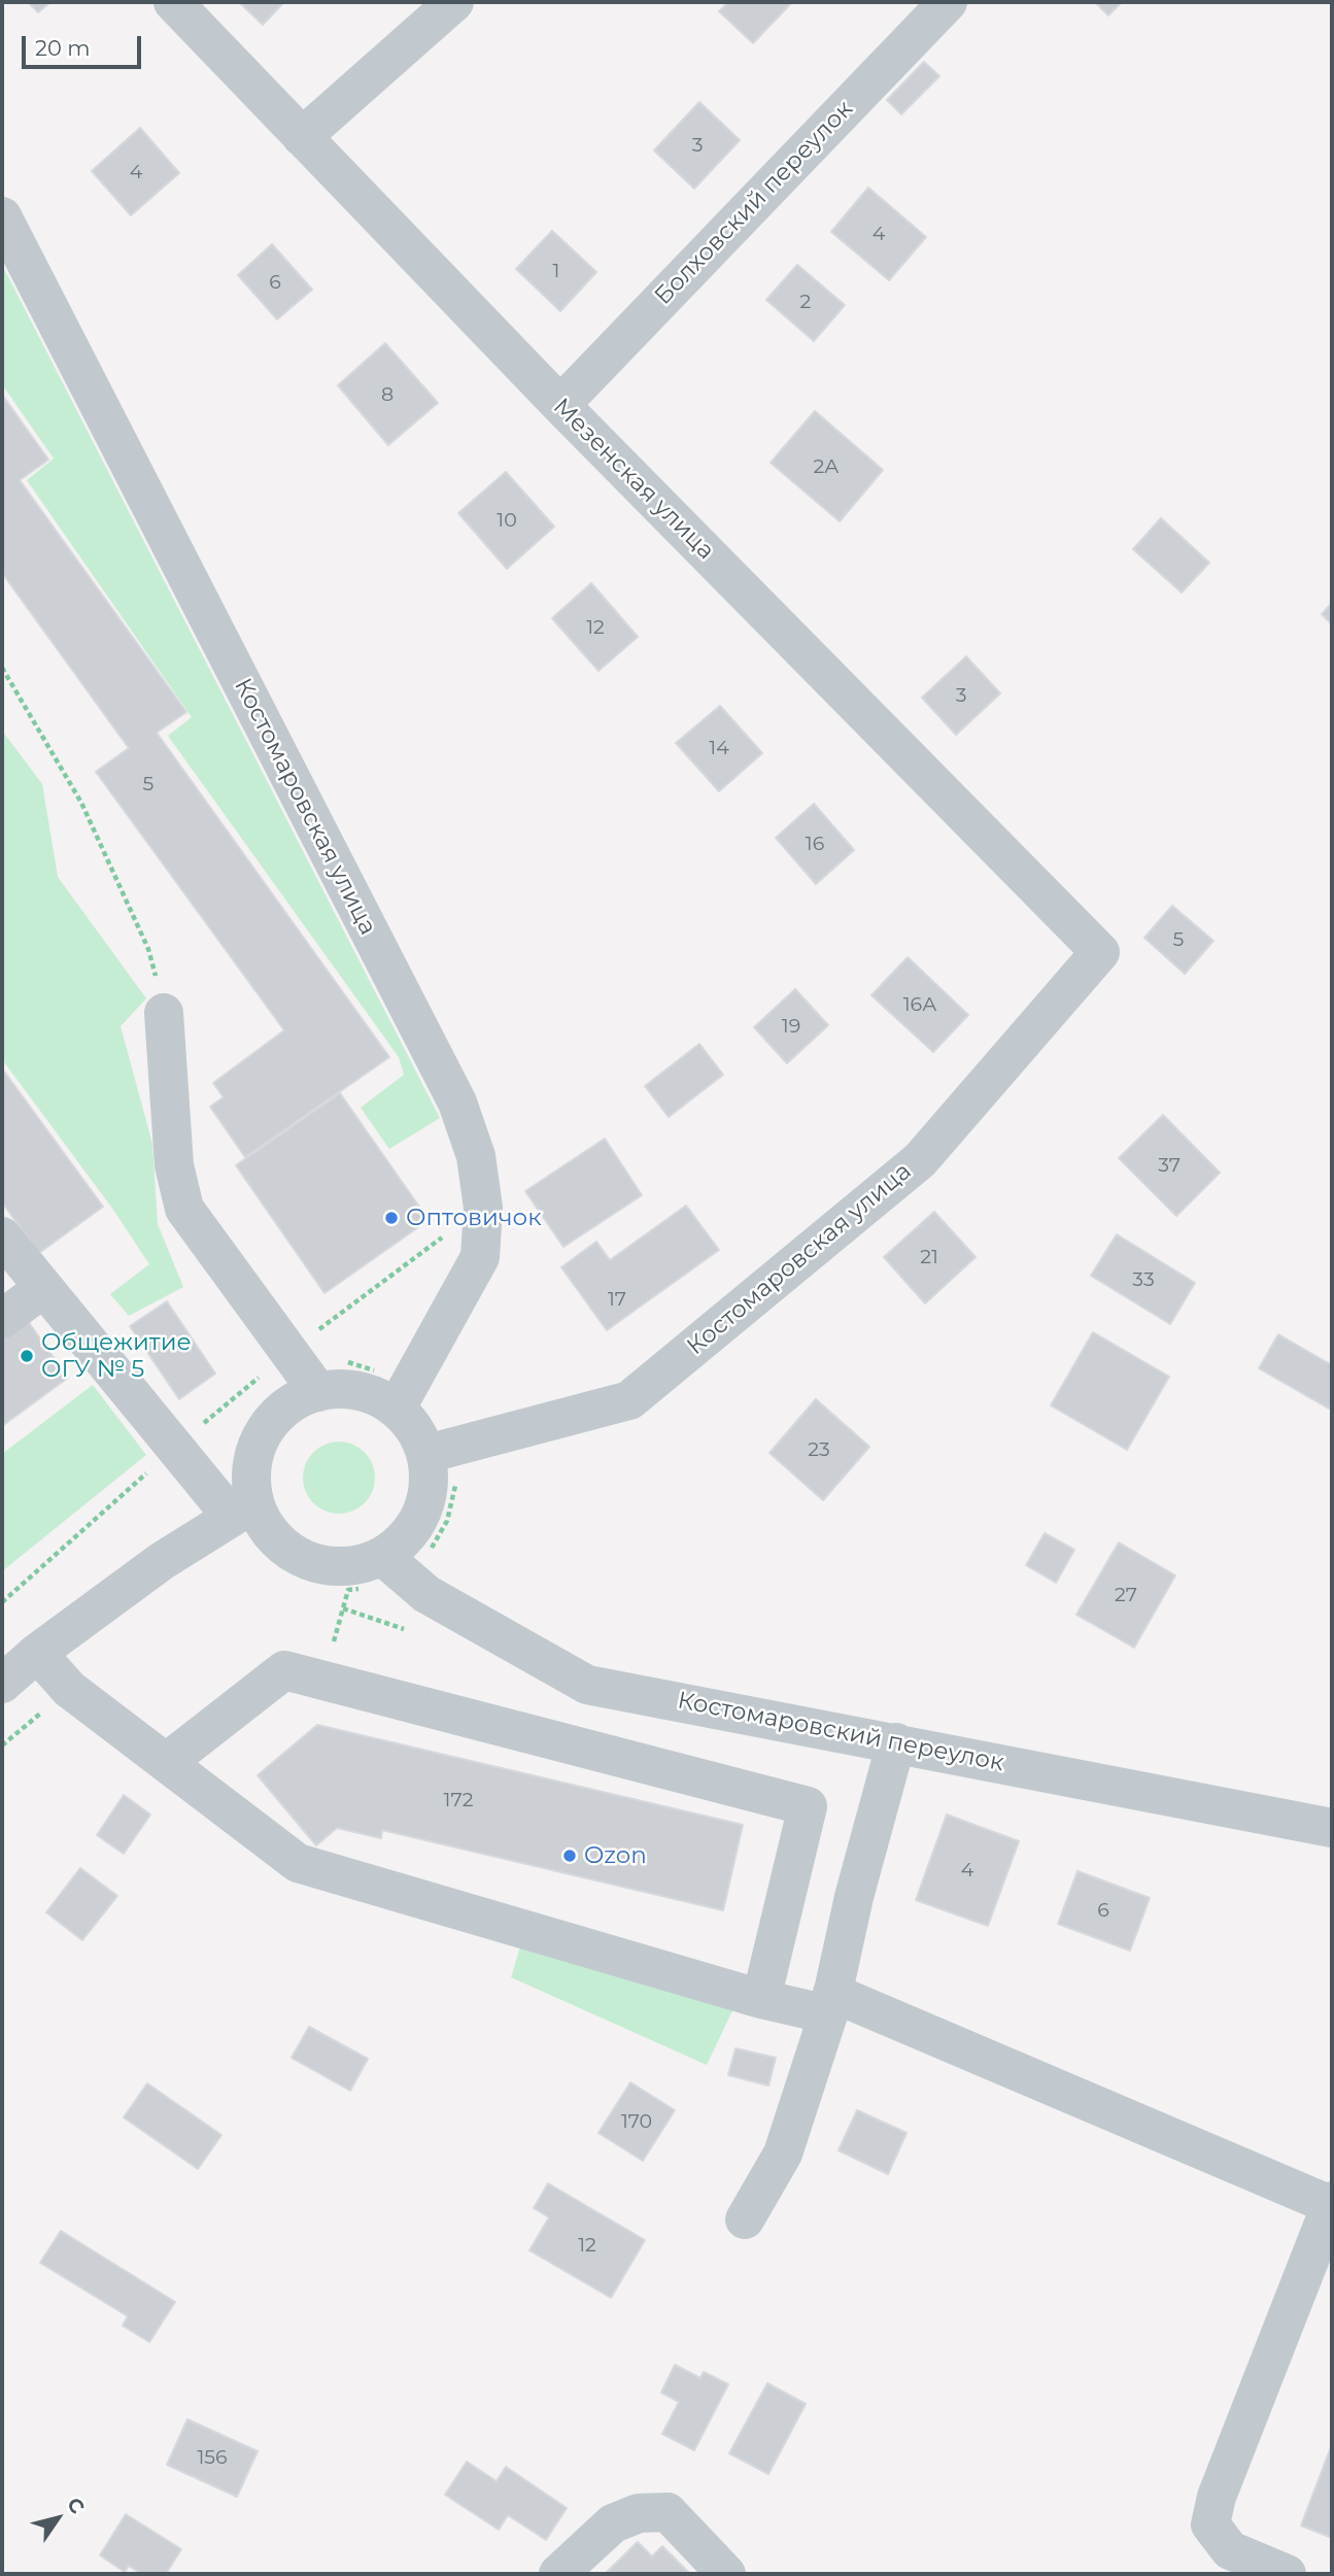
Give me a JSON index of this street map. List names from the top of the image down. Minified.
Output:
{"streets":{"street":["Болховский переулок","Мезенская улица","Костомаровская улица","Костомаровский переулок"]},"crossings":[["Болховский переулок","Мезенская улица"],["Мезенская улица","Костомаровская улица"],["Костомаровская улица","Костомаровский переулок"]],"places":["Оптовичок","Общежитие ОГУ № 5","Ozon"],"house_numbers":["3","4","4","1","6","2","8","2А","10","12","3","14","5","16","5","16А","19","37","21","33","17","23","27","172","4","6","170","12","156"],"scale_bar":"20 m","north":"top right"}
